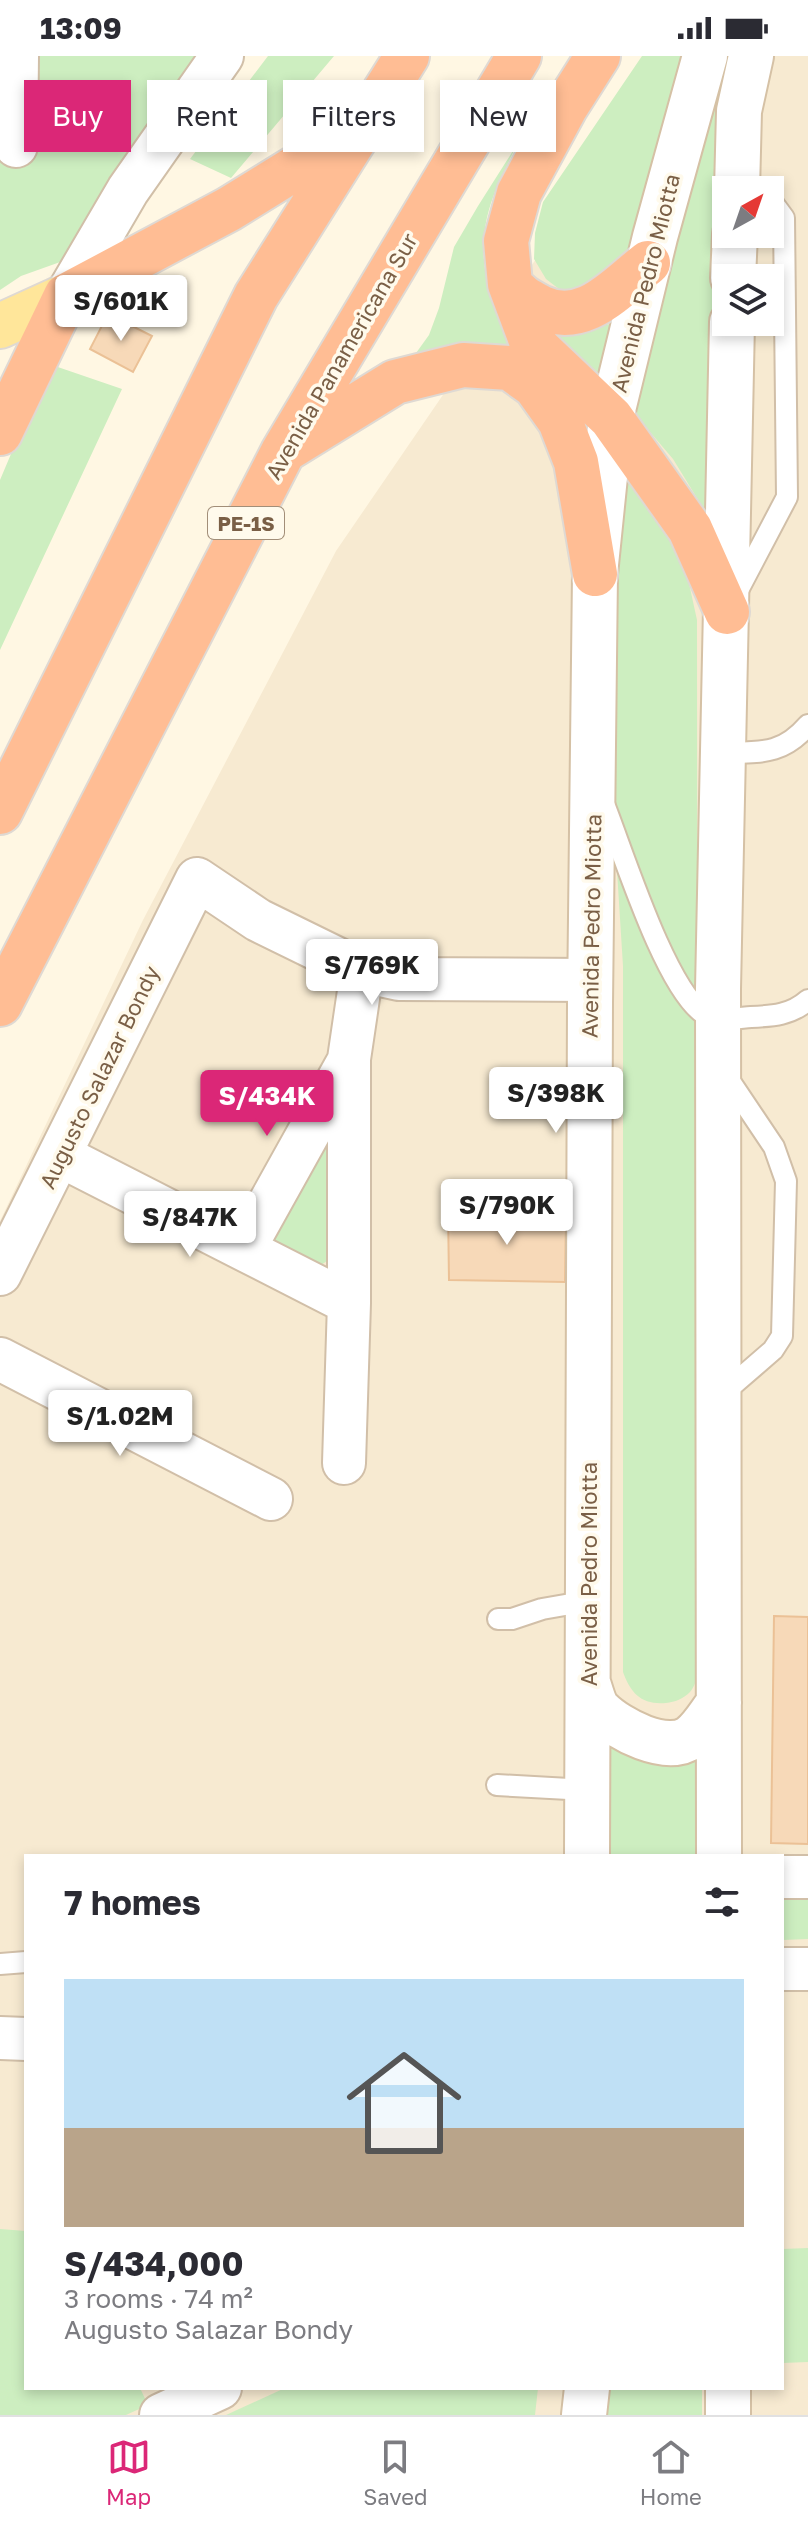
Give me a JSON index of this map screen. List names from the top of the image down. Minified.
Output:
{"streets":{"highway":["Avenida Panamericana Sur","PE-1S"],"main road":["Avenida Pedro Miotta"],"street":["Augusto Salazar Bondy"]},"north":"top right","page":{"status":"13:09","chip":["Buy","Rent","Filters","New"],"price":["S/601K","S/769K","S/398K","S/434K","S/790K","S/847K","S/1.02M"],"heading":"7 homes","list":[{"name":"S/434,000","note":"3 rooms · 74 m² · Augusto Salazar Bondy"}],"tabs":["Map","Saved","Home"]}}
